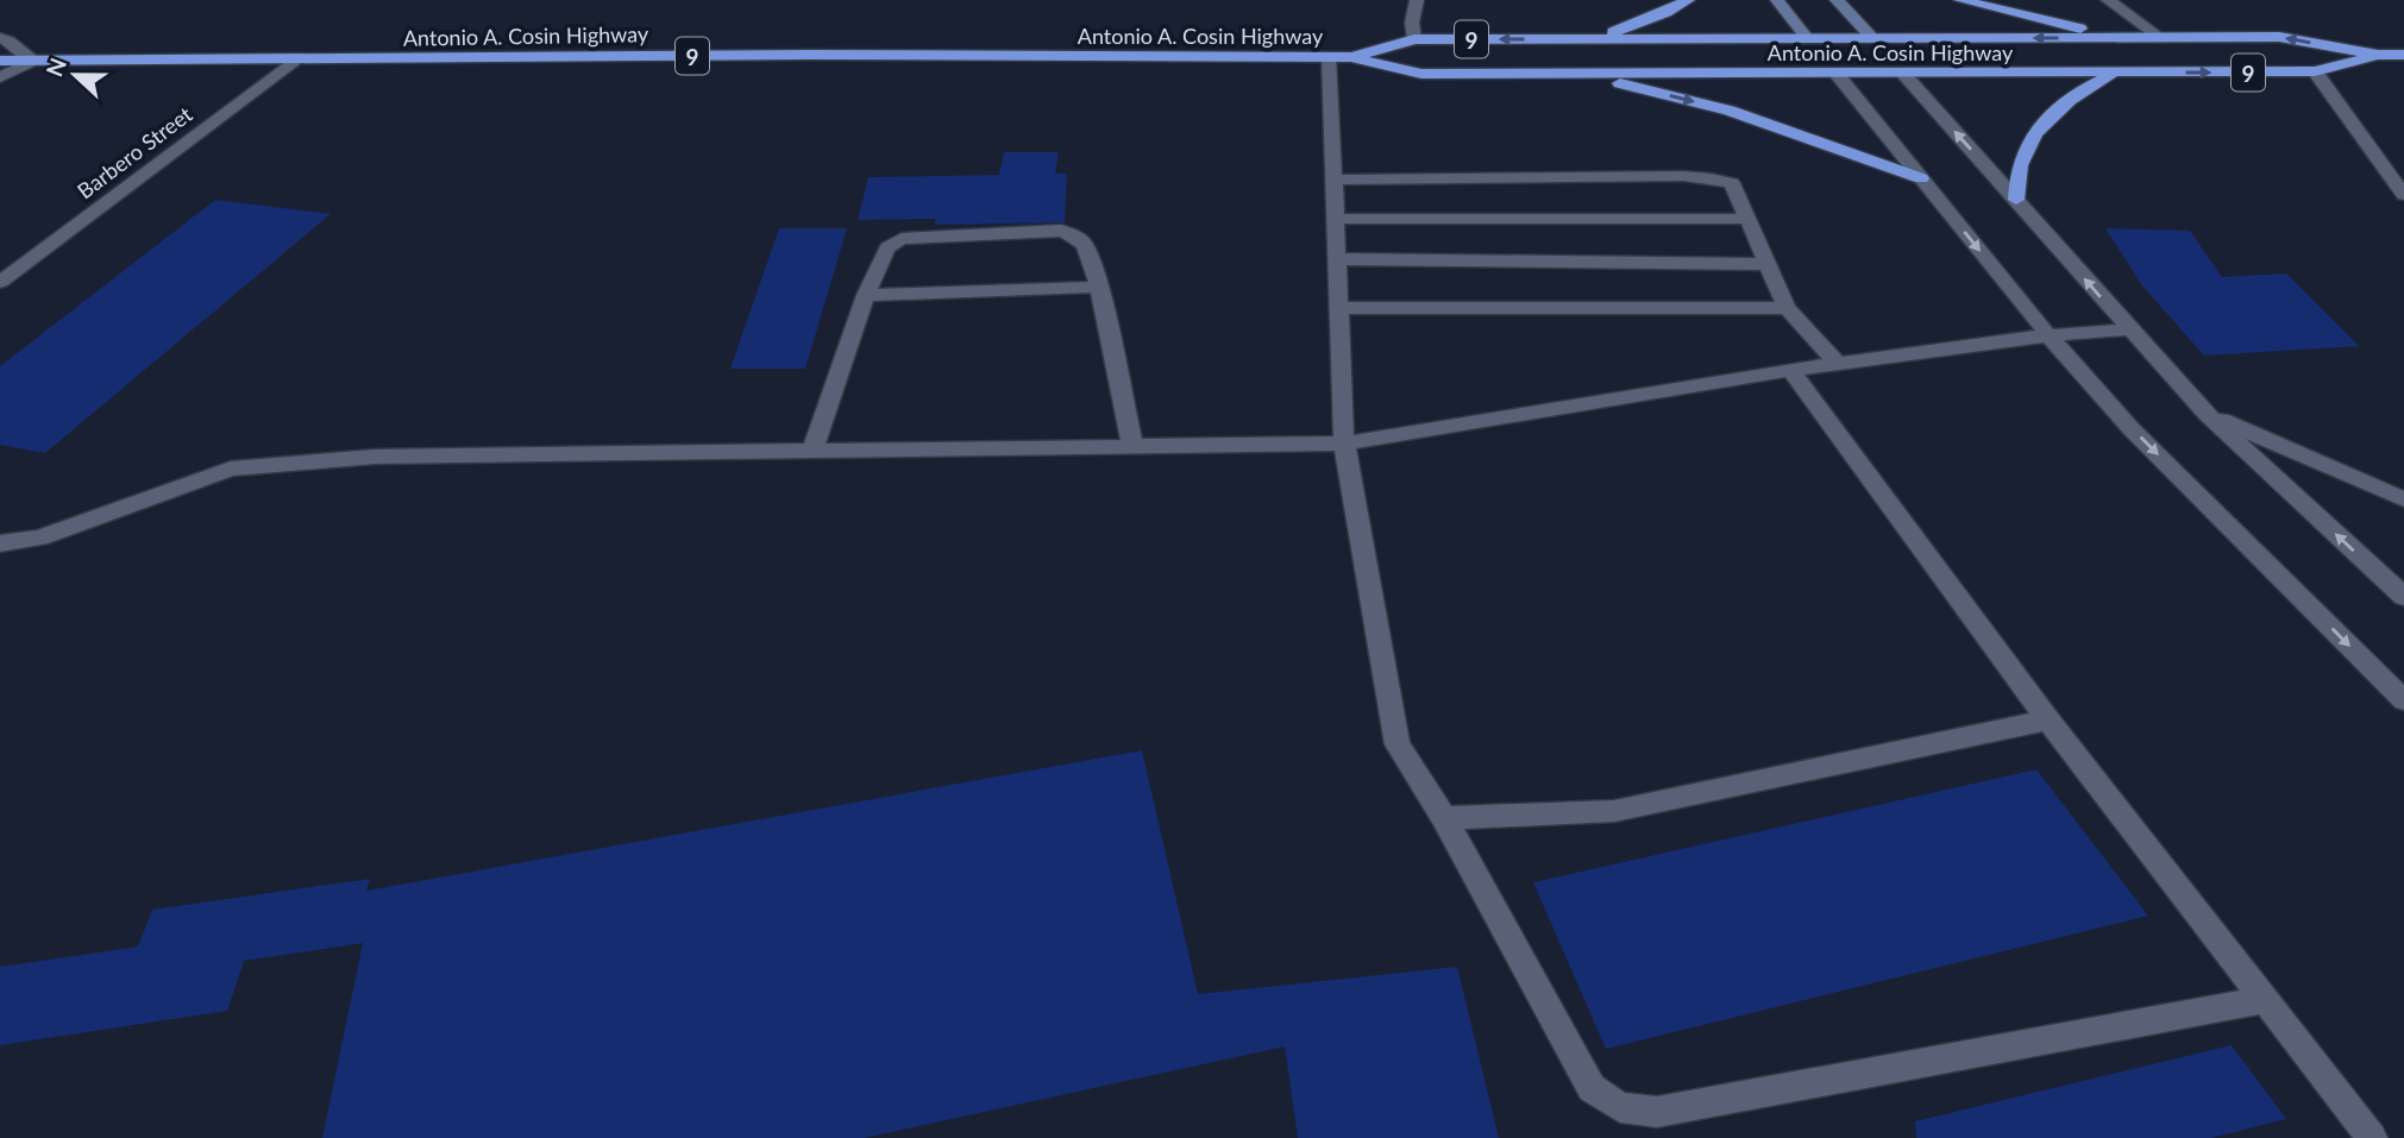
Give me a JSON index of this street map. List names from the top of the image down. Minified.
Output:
{"streets":{"highway":["Antonio A. Cosin Highway","9"],"street":["Barbero Street"]},"crossings":[["Antonio A. Cosin Highway","Barbero Street"]],"north":"left"}
